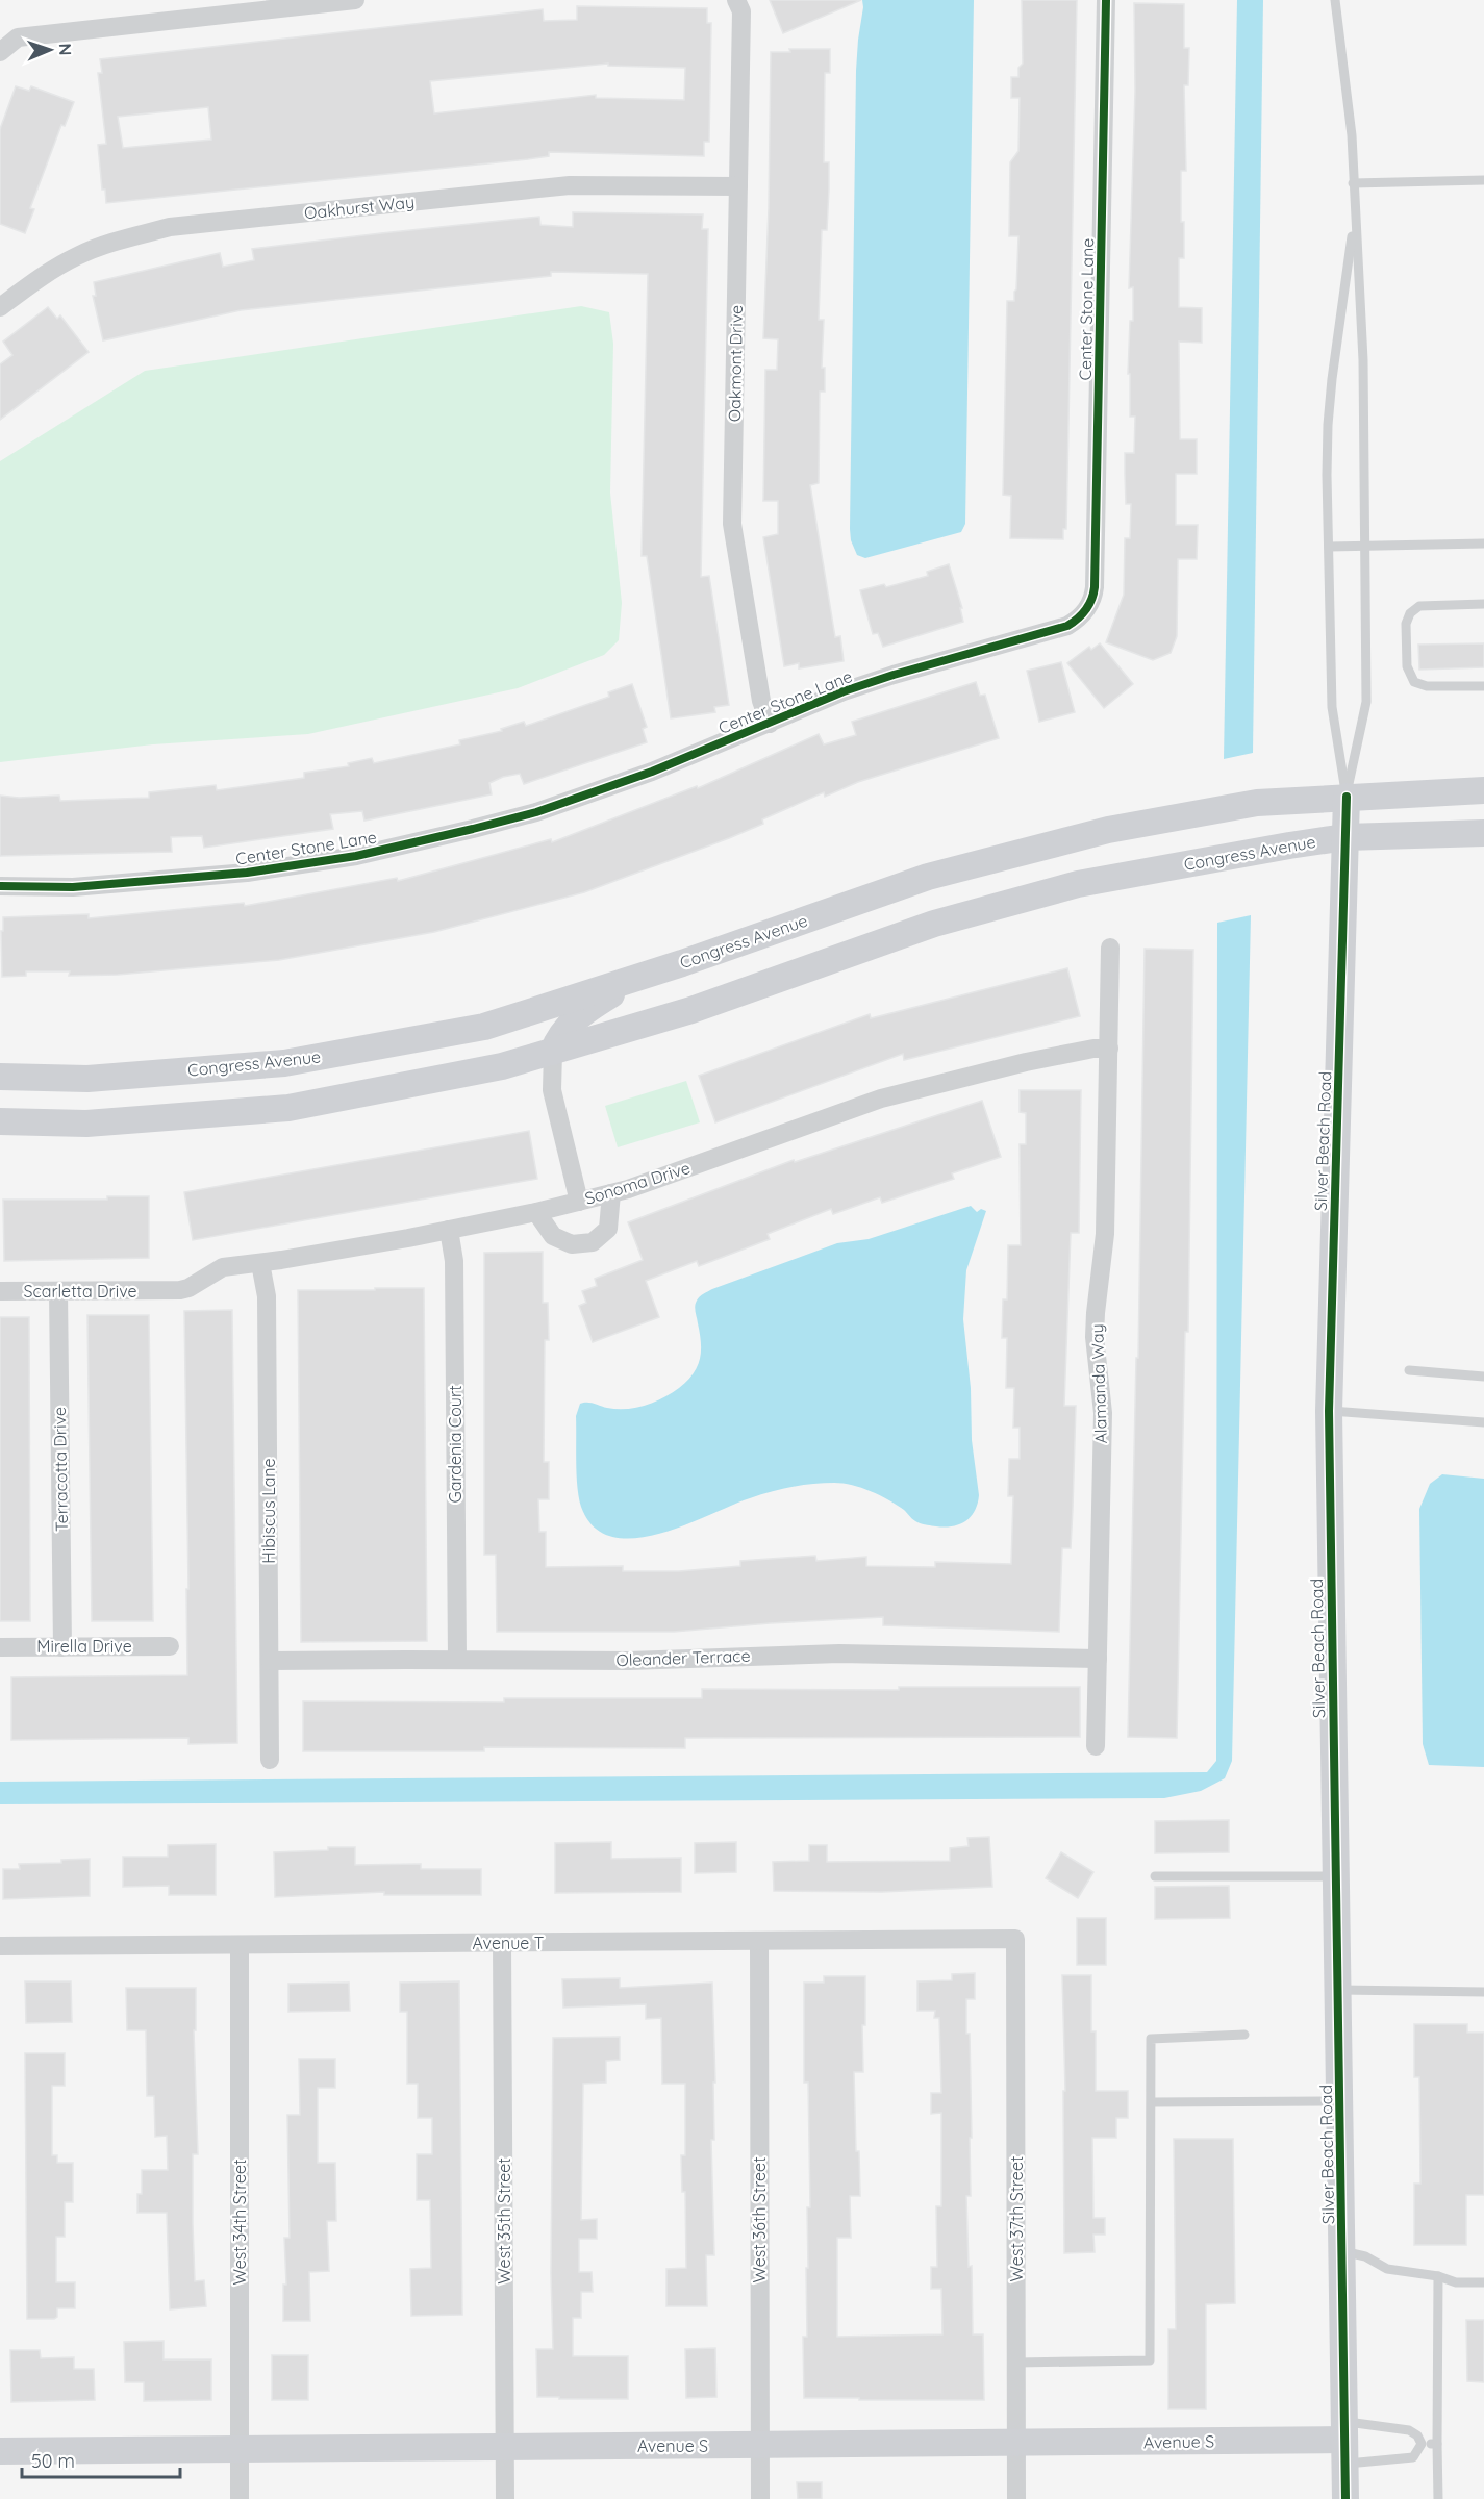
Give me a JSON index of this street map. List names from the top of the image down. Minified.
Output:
{"streets":{"street":["Oakhurst Way","Center Stone Lane","Oakmont Drive","Congress Avenue","Silver Beach Road","Sonoma Drive","Scarletta Drive","Alamanda Way","Gardenia Court","Terracotta Drive","Hibiscus Lane","Mirella Drive","Oleander Terrace","Avenue T","West 37th Street","West 36th Street","West 35th Street","West 34th Street","Avenue S"]},"crossings":[["Oakhurst Way","Oakmont Drive"],["Center Stone Lane","Oakmont Drive"],["Congress Avenue","Silver Beach Road"],["Silver Beach Road","Avenue S"],["Sonoma Drive","Scarletta Drive"],["Sonoma Drive","Alamanda Way"],["Sonoma Drive","Gardenia Court"],["Sonoma Drive","Hibiscus Lane"],["Scarletta Drive","Terracotta Drive"],["Alamanda Way","Oleander Terrace"],["Gardenia Court","Oleander Terrace"],["Terracotta Drive","Mirella Drive"],["Hibiscus Lane","Oleander Terrace"],["Avenue T","West 37th Street"],["Avenue T","West 36th Street"],["Avenue T","West 35th Street"],["Avenue T","West 34th Street"],["West 37th Street","Avenue S"],["West 36th Street","Avenue S"],["West 35th Street","Avenue S"],["West 34th Street","Avenue S"]],"scale_bar":"50 m","north":"right"}
